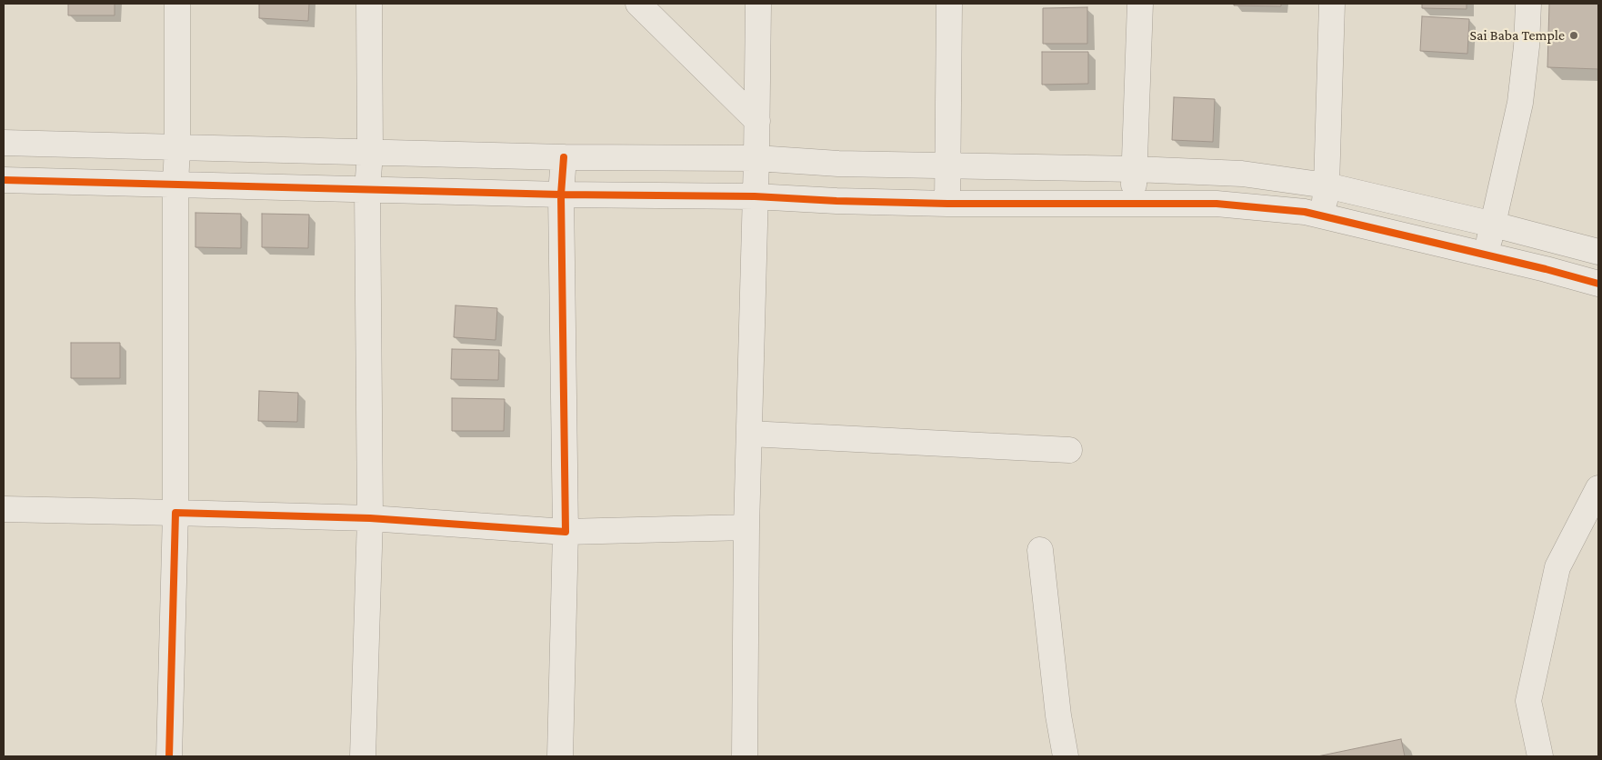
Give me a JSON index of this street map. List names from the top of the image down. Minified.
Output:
{"places":["Sai Baba Temple"]}
